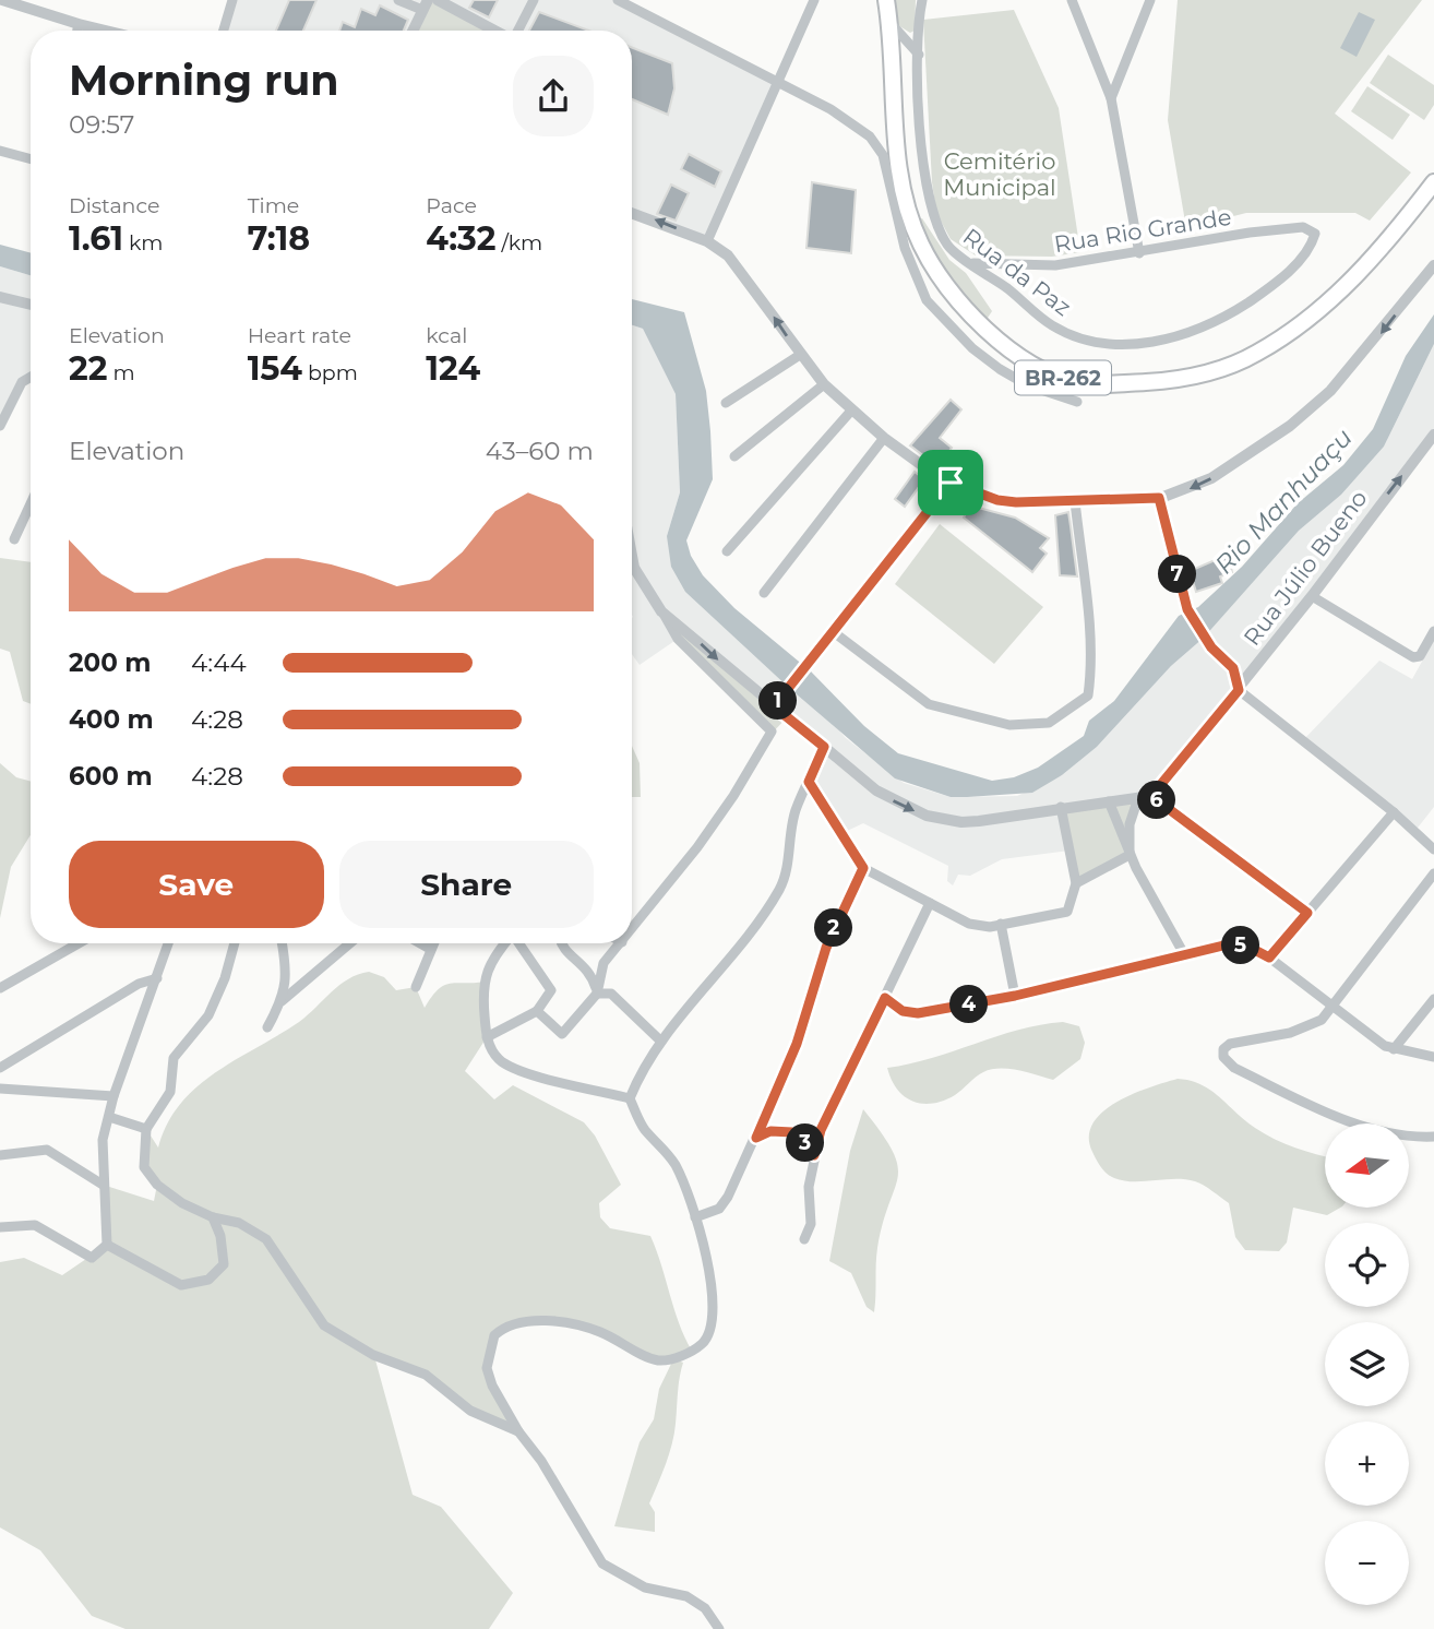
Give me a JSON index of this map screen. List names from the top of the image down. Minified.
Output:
{"streets":{"highway":["BR-262"],"street":["Rua Rio Grande","Rua da Paz","Rua Júlio Bueno"]},"crossings":[["Rua Rio Grande","Rua da Paz"]],"one_way":["Rua Júlio Bueno"],"water":["Rio Manhuaçu"],"parks":["Cemitério Municipal"],"north":"left","page":{"heading":["Morning run","09:57"],"stats":[["Distance","1.61 km"],["Time","7:18"],["Pace","4:32 /km"],["Elevation","22 m"],["Heart rate","154 bpm"],["kcal","124"]],"chart":["Elevation","43–60 m"],"pins":["7","1","6","2","5","4","3"],"list":[{"name":"200 m","note":"4:44"},{"name":"400 m","note":"4:28"},{"name":"600 m","note":"4:28"}],"buttons":["Save","Share"],"map_buttons":["+","−"]}}
